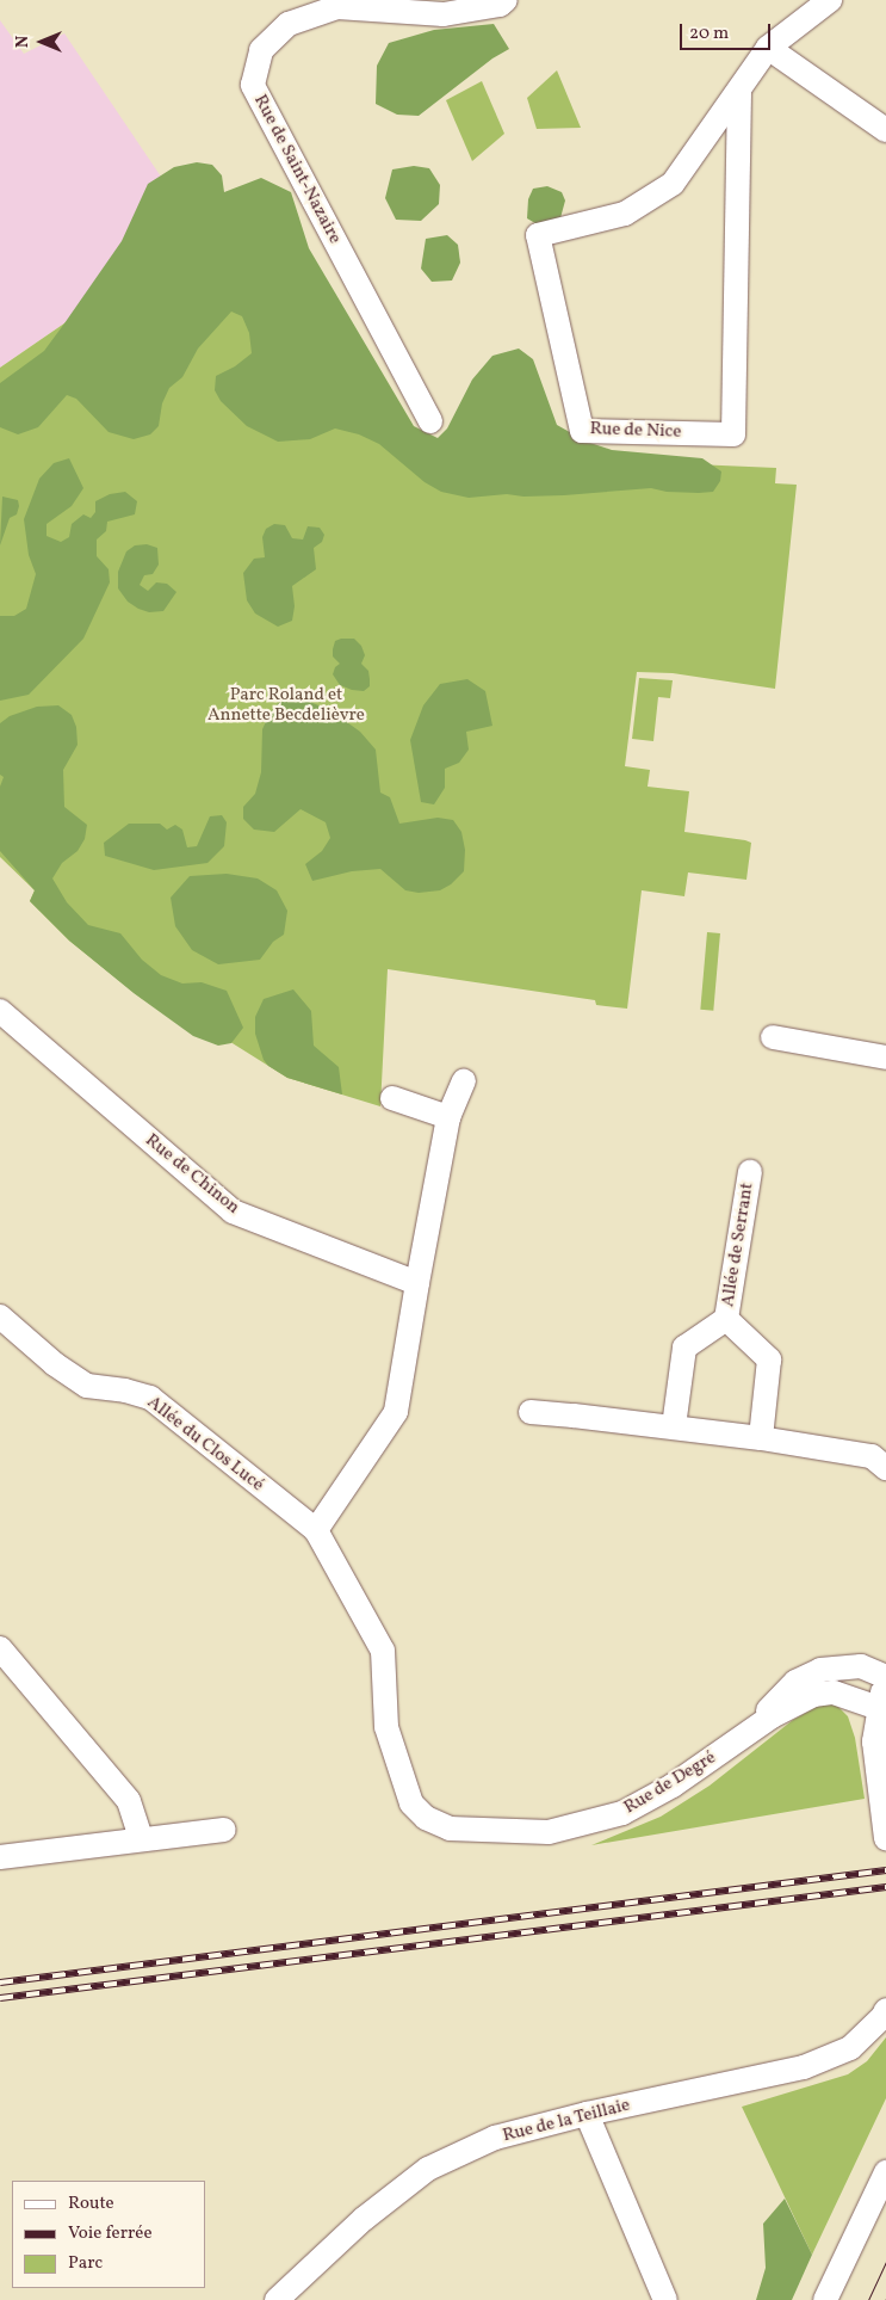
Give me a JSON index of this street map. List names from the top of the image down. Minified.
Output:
{"streets":{"street":["Rue de Saint-Nazaire","Rue de Nice","Rue de Chinon","Allée de Serrant","Allée du Clos Lucé","Rue de Degré","Rue de la Teillaie"]},"crossings":[["Allée du Clos Lucé","Rue de Degré"]],"parks":["Parc Roland et Annette Becdelièvre"],"legend":["Route","Voie ferrée","Parc"],"scale_bar":"20 m","north":"left"}
